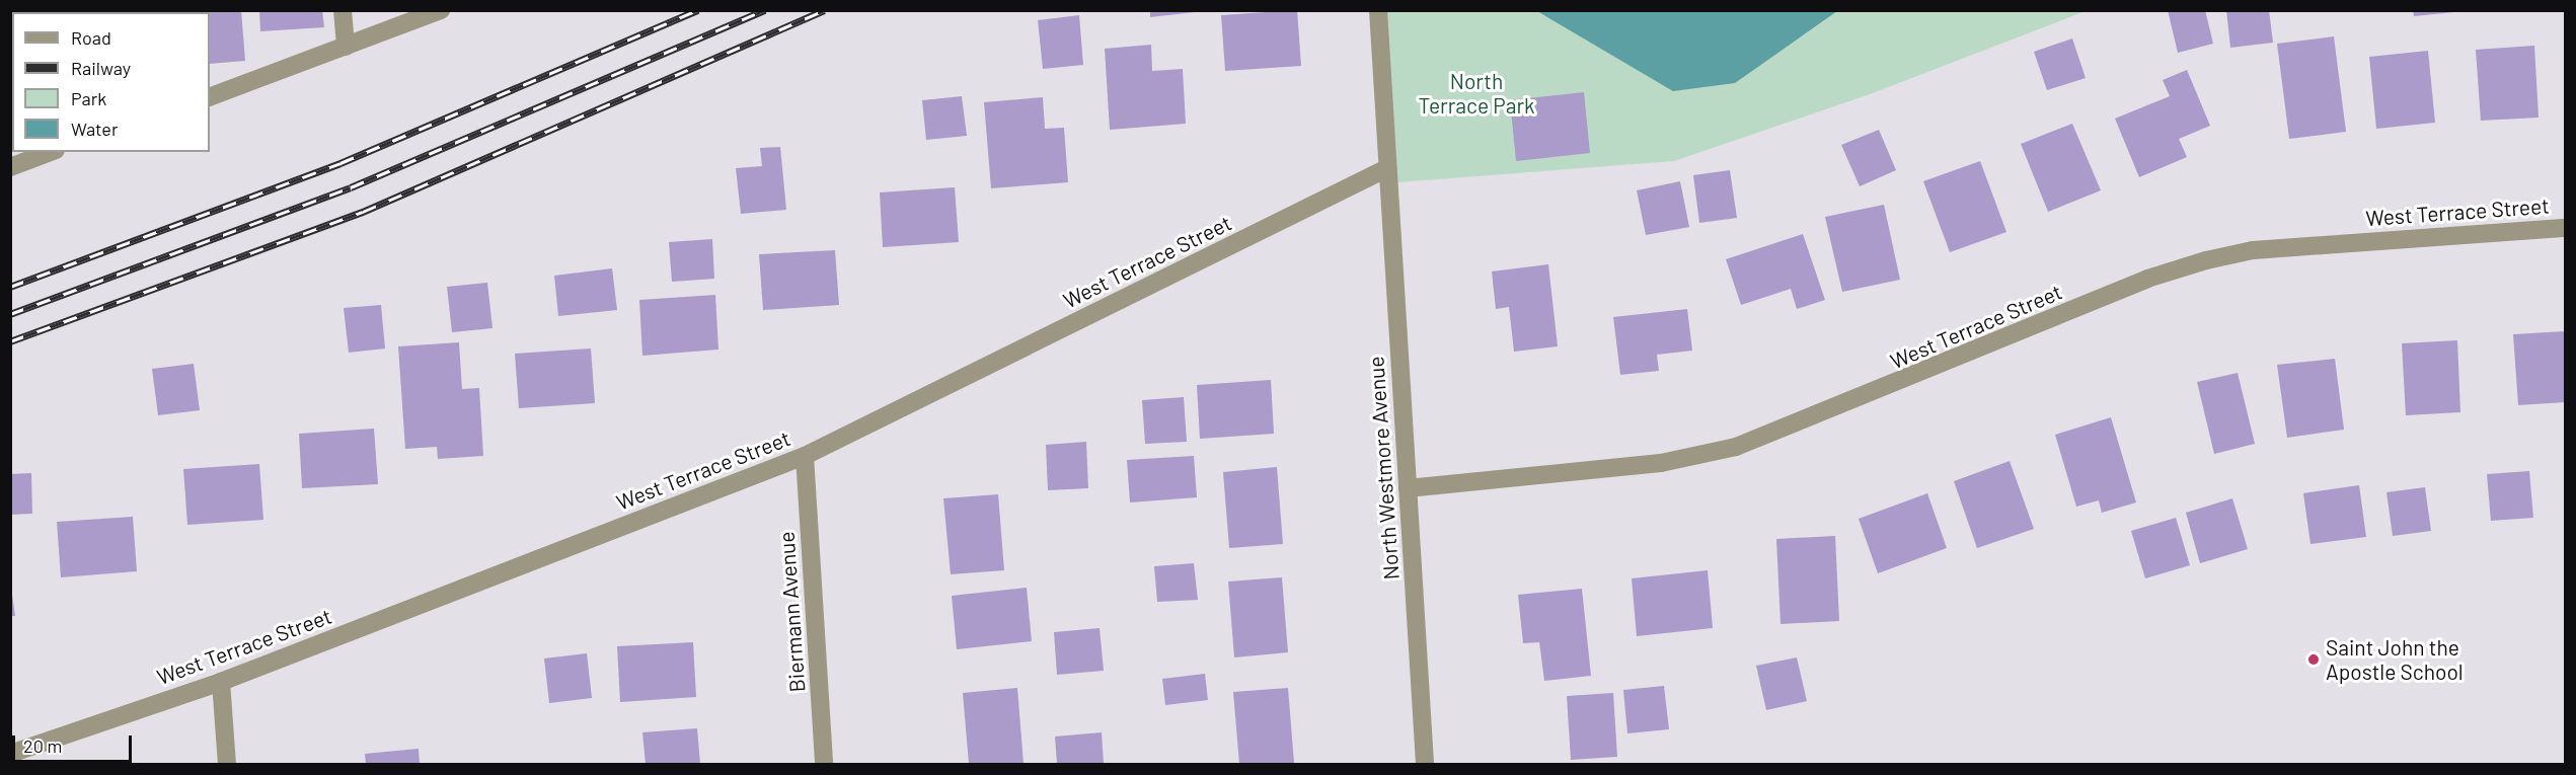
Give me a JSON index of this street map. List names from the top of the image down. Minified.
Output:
{"streets":{"street":["West Terrace Street","North Westmore Avenue","Biermann Avenue"]},"crossings":[["West Terrace Street","North Westmore Avenue"],["West Terrace Street","Biermann Avenue"]],"parks":["North Terrace Park"],"places":["Saint John the Apostle School"],"legend":["Road","Railway","Park","Water"],"scale_bar":"20 m"}
